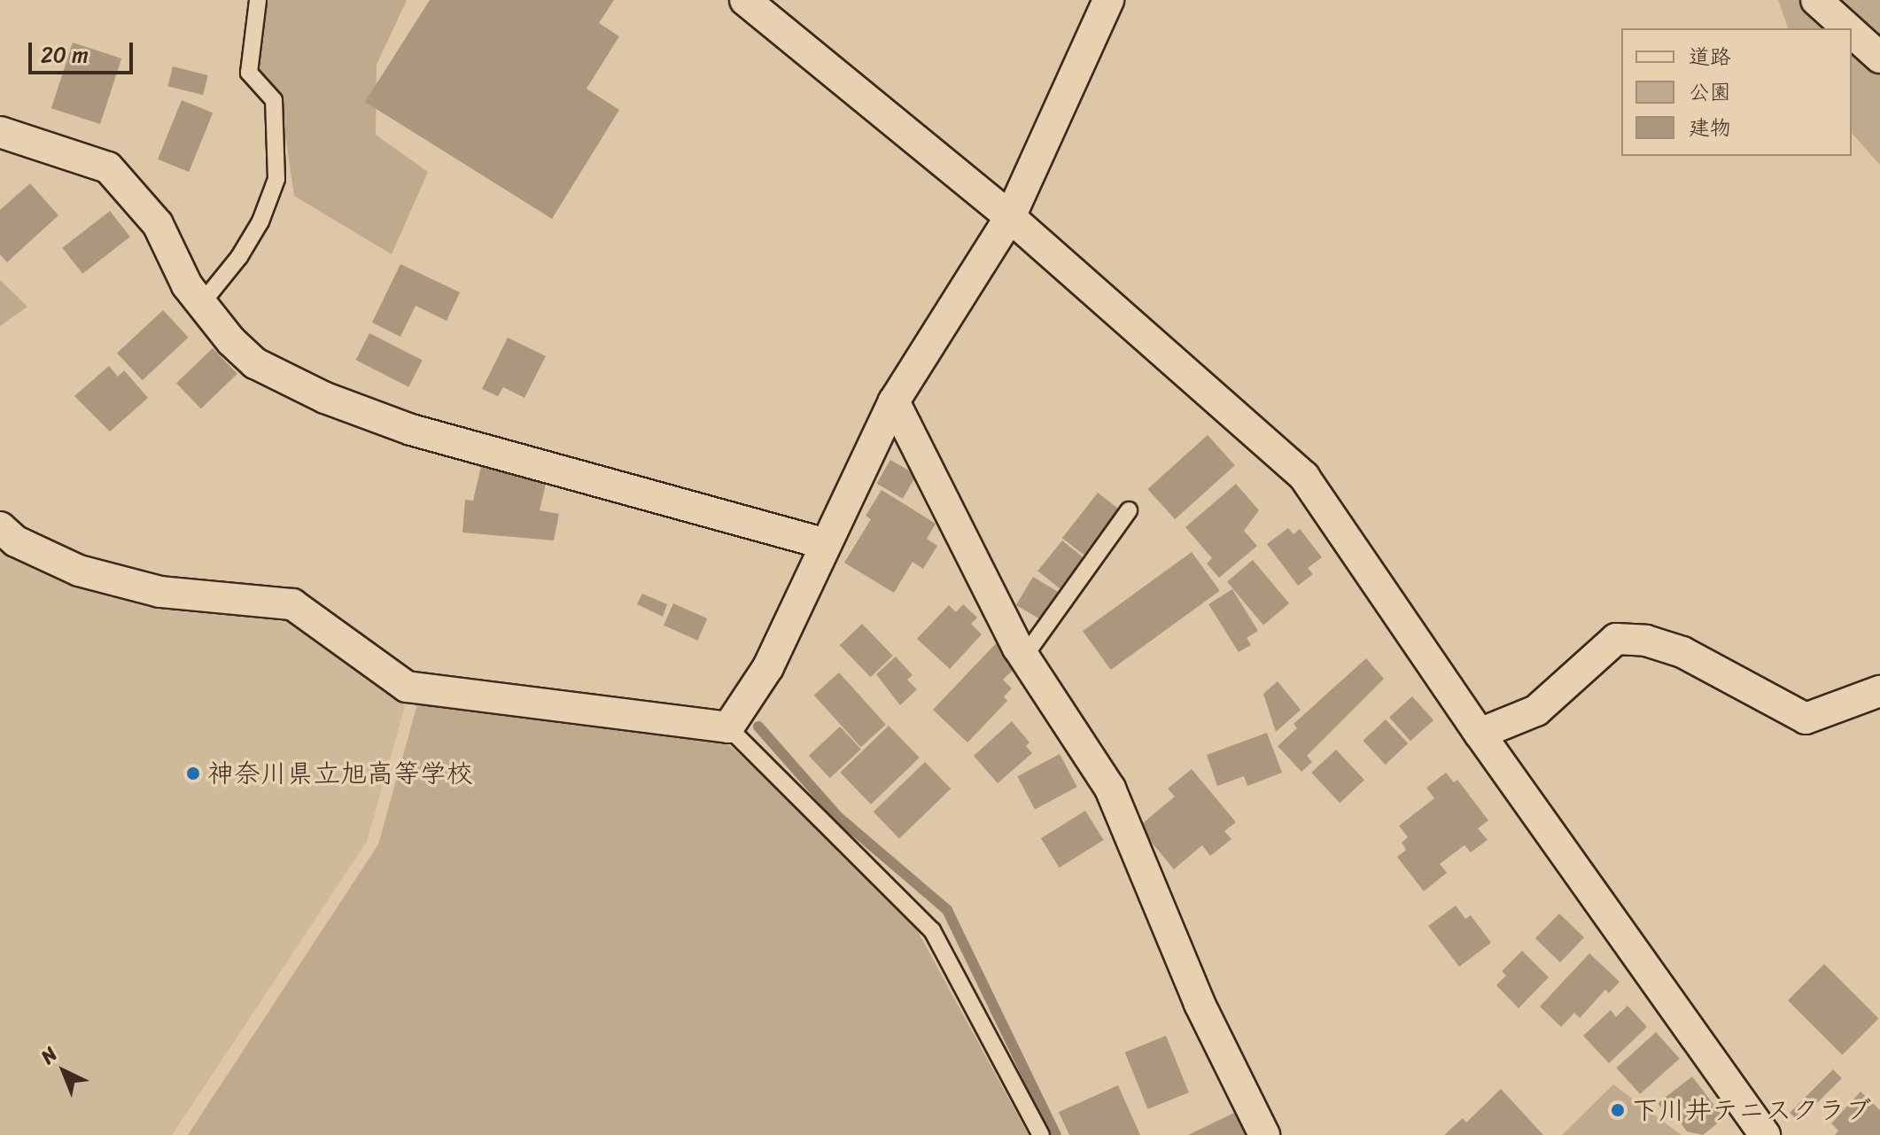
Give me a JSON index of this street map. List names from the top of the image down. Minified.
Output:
{"places":["神奈川県立旭高等学校","下川井テニスクラブ"],"legend":["道路","公園","建物"],"scale_bar":"20 m","north":"top left"}
